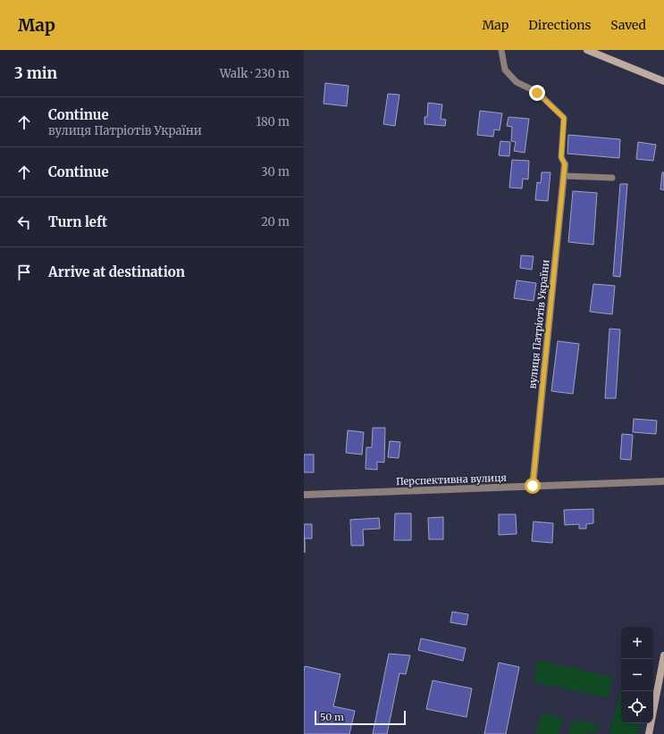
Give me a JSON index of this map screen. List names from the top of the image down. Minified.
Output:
{"streets":{"street":["вулиця Патріотів України","Перспективна вулиця"]},"crossings":[["вулиця Патріотів України","Перспективна вулиця"]],"scale_bar":"50 m","page":{"header":"Map","nav":["Map","Directions","Saved"],"heading":["3 min","Walk · 230 m"],"list":[["Continue","вулиця Патріотів України","180 m"],["Continue","30 m"],["Turn left","20 m"],"Arrive at destination"],"map_buttons":["+","−"],"scale":"50 m"}}
